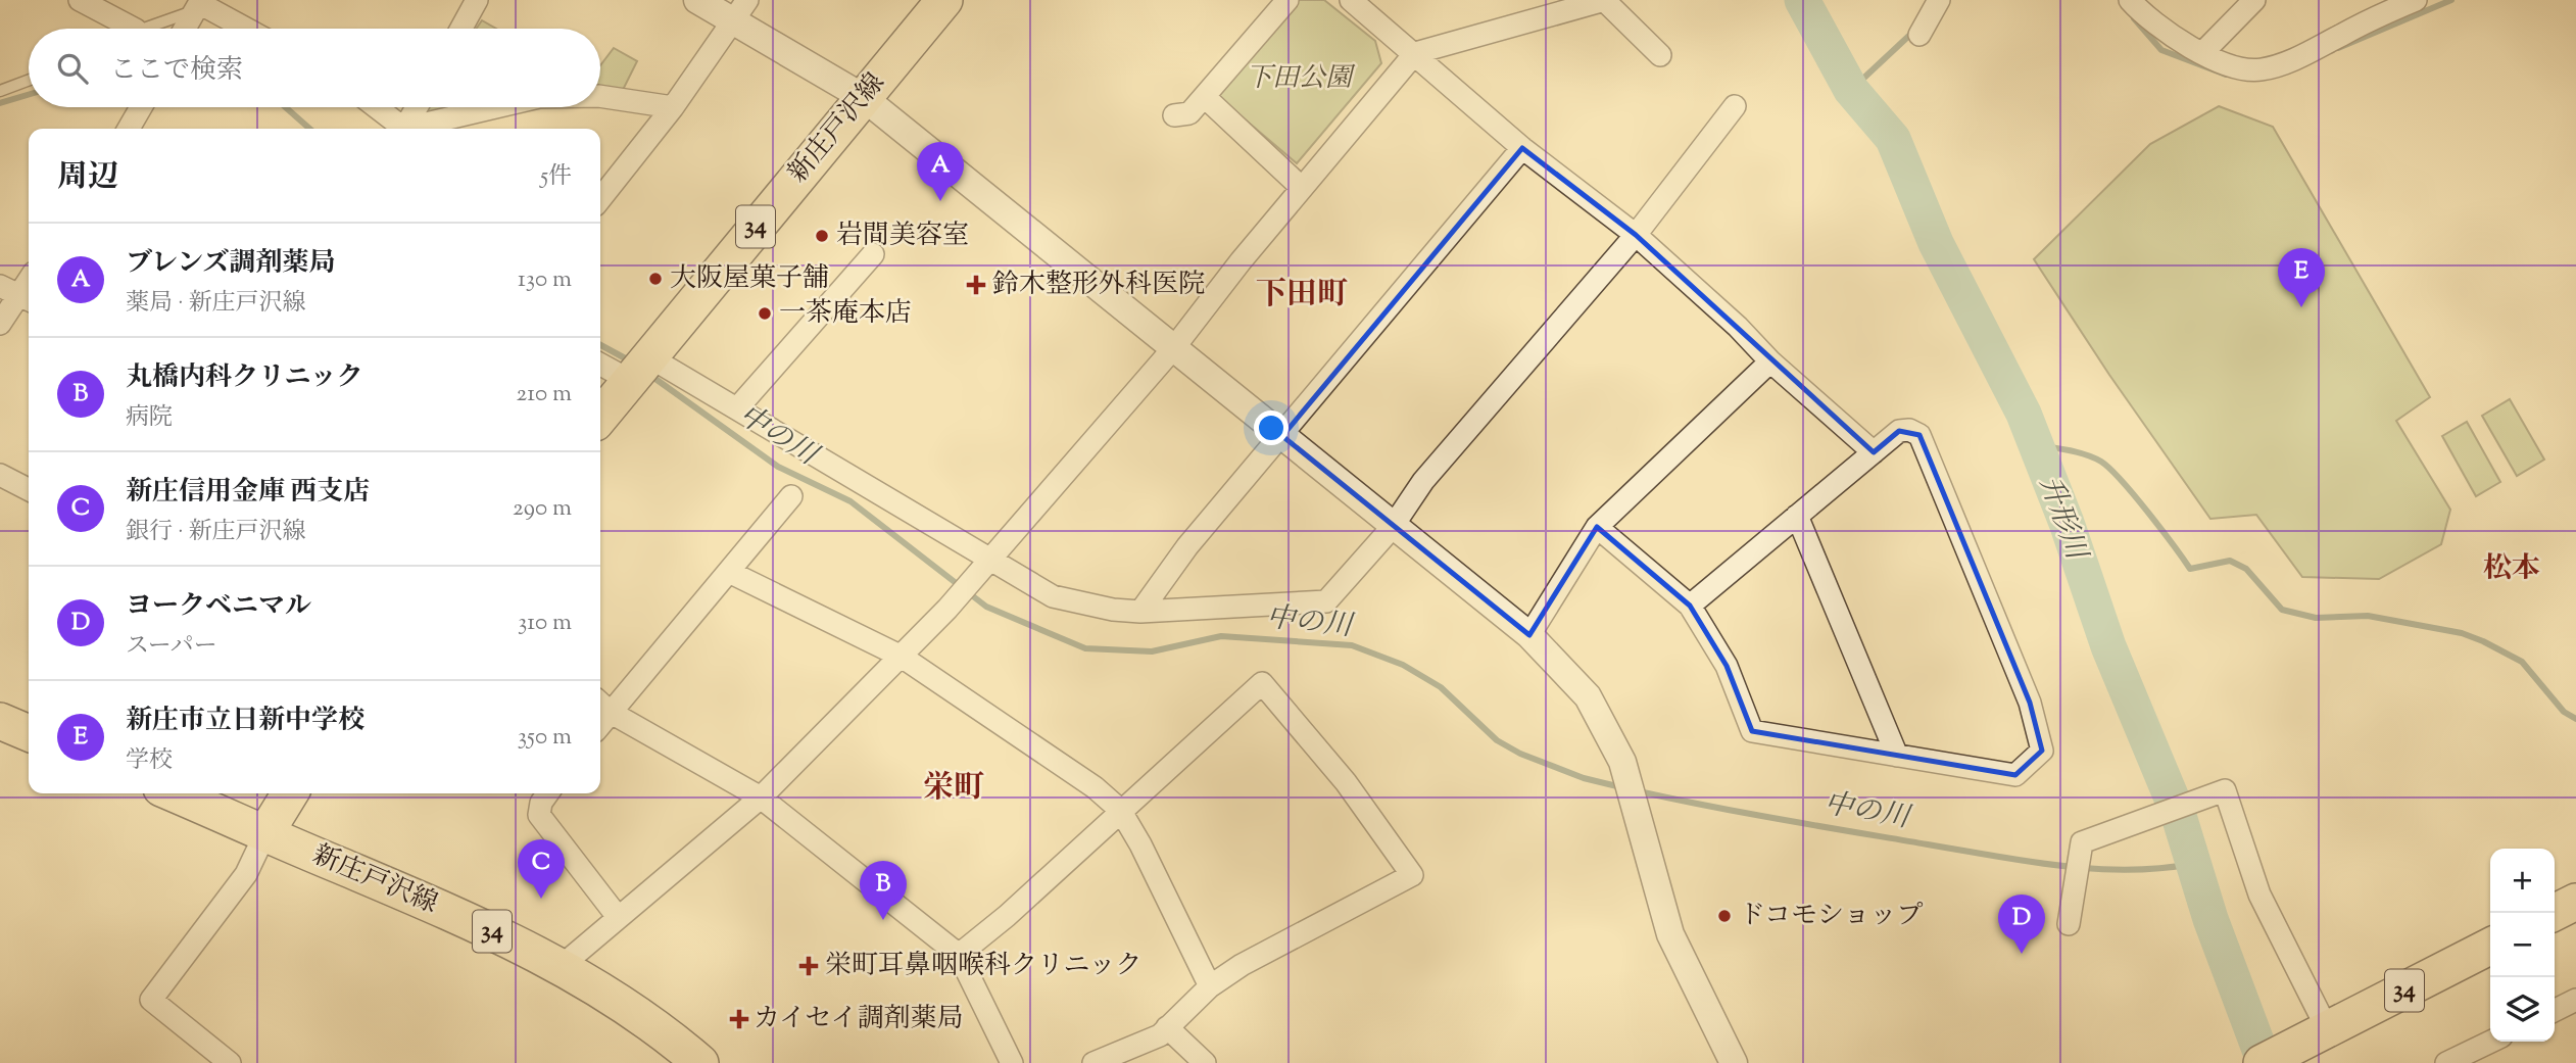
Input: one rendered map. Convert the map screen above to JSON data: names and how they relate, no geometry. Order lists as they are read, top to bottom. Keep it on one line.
{"streets":{"main road":["新庄戸沢線","34"]},"districts":["下田町","松本","栄町"],"water":["中の川","升形川"],"parks":["下田公園"],"places":{"other":["岩間美容室","大阪屋菓子舗","一茶庵本店","ドコモショップ"],"health":["鈴木整形外科医院","栄町耳鼻咽喉科クリニック","カイセイ調剤薬局"]},"page":{"search":"ここで検索","heading":["周辺","5件"],"pins":["A","E","C","B","D"],"list":[{"mark":"A","name":"ブレンズ調剤薬局","note":"薬局 · 新庄戸沢線","value":"130 m"},{"mark":"B","name":"丸橋内科クリニック","note":"病院","value":"210 m"},{"mark":"C","name":"新庄信用金庫 西支店","note":"銀行 · 新庄戸沢線","value":"290 m"},{"mark":"D","name":"ヨークベニマル","note":"スーパー","value":"310 m"},{"mark":"E","name":"新庄市立日新中学校","note":"学校","value":"350 m"}],"map_buttons":["+","−"]}}
